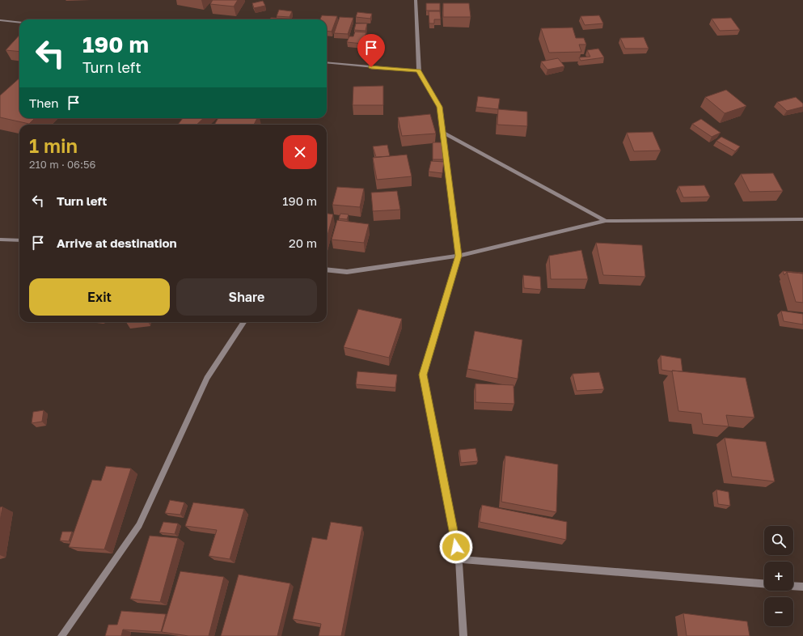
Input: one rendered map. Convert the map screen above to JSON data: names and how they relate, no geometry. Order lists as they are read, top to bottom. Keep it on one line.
{"page":{"turn":["190 m","Turn left"],"then":"Then","heading":["1 min","210 m · 06:56"],"list":[{"name":"Turn left","value":"190 m"},{"name":"Arrive at destination","value":"20 m"}],"buttons":["Exit","Share"],"map_buttons":["+","−"]}}
